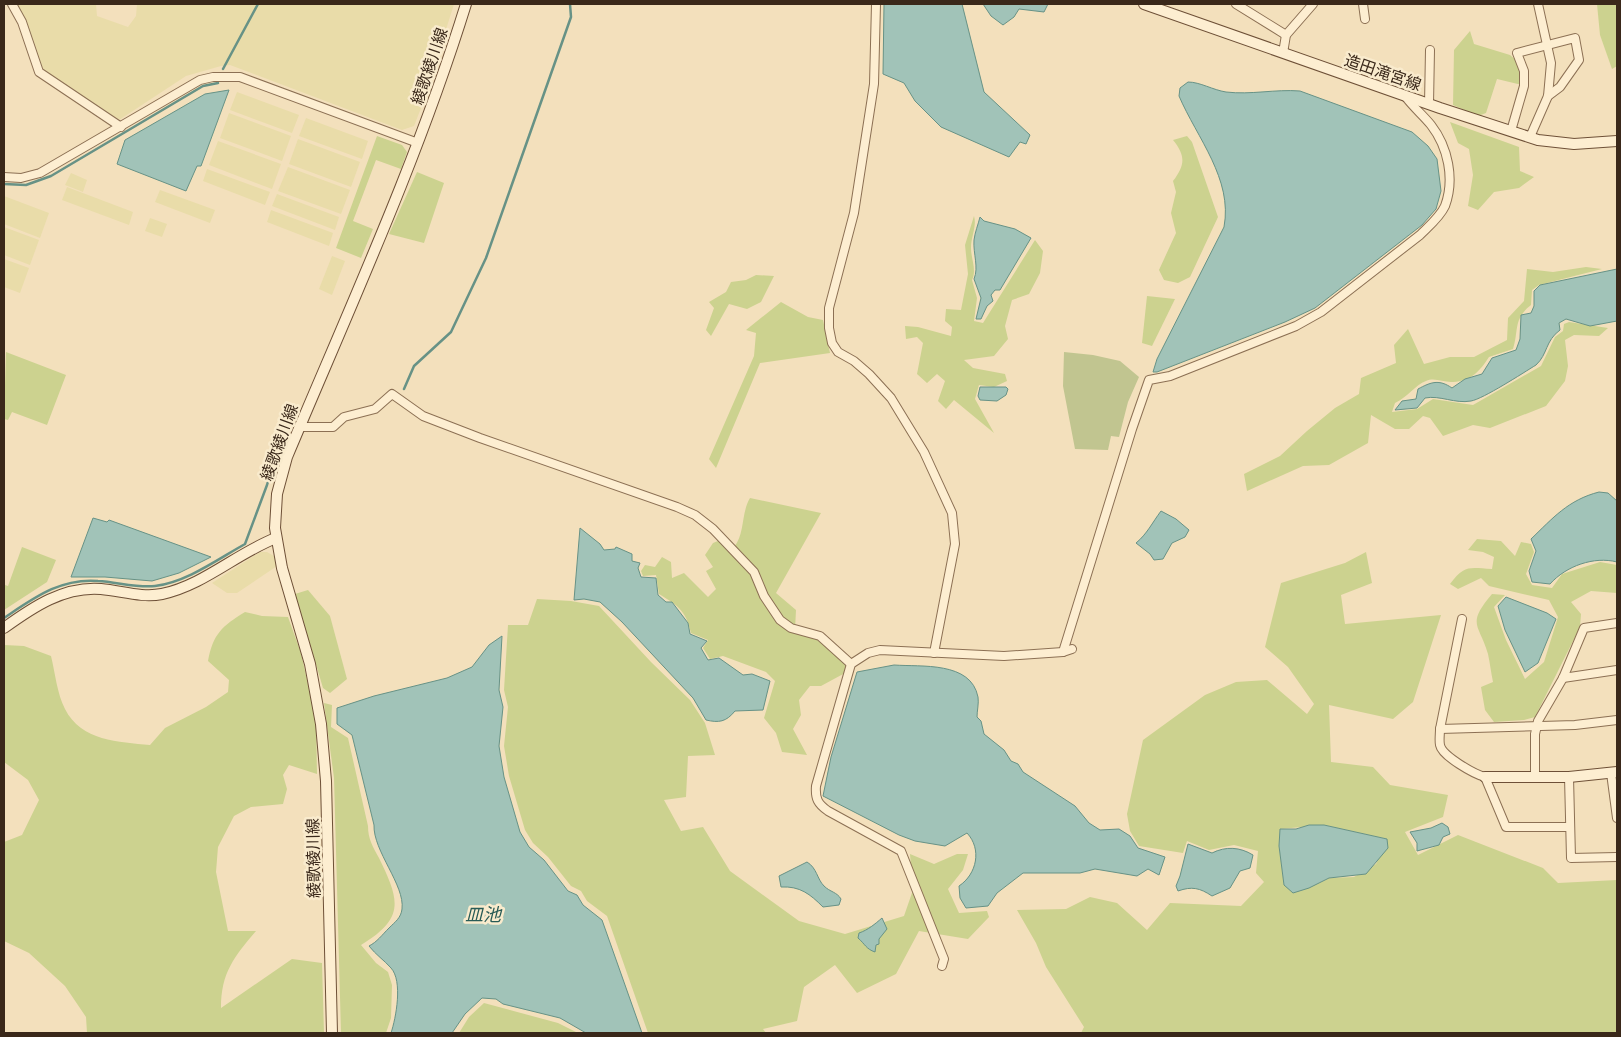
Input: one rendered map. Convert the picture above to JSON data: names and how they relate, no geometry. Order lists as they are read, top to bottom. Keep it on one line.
{"streets":{"main road":["綾歌綾川線","造田滝宮線"]},"water":["皿池"]}
